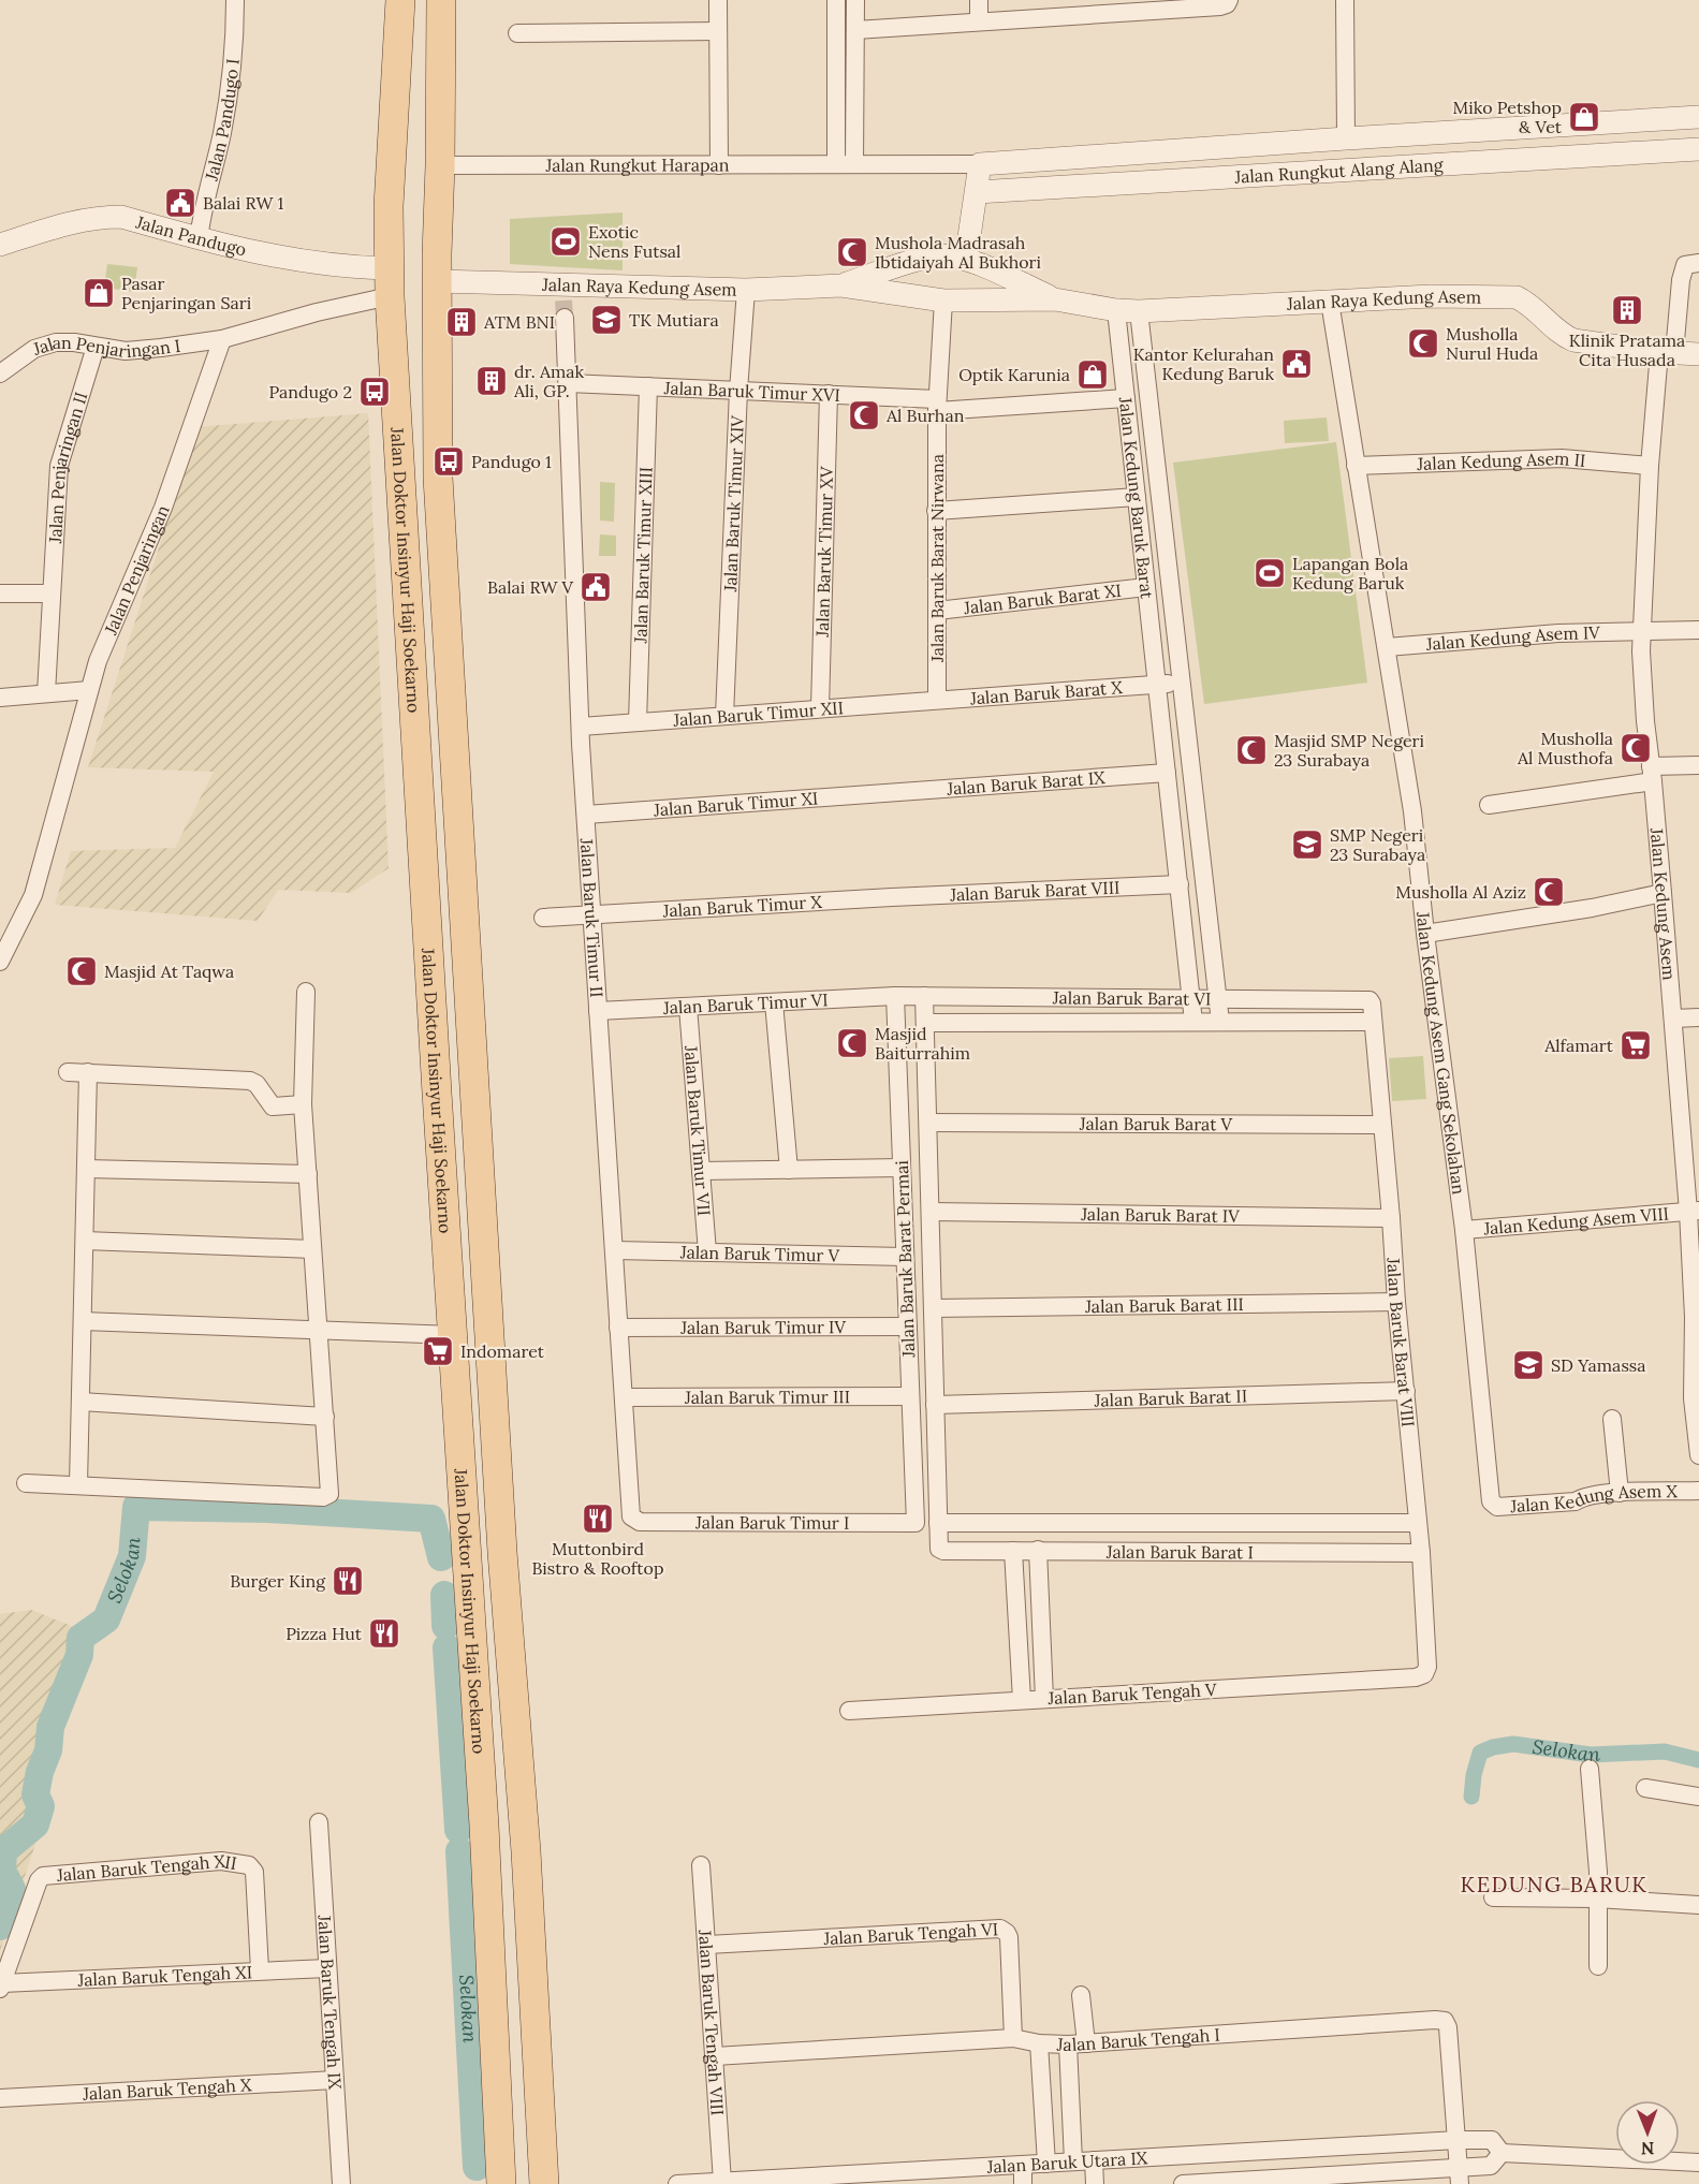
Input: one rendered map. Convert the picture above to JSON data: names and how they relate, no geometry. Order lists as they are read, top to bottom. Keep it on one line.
{"streets":{"main road":["Jalan Doktor Insinyur Haji Soekarno"],"street":["Jalan Pandugo I","Jalan Rungkut Harapan","Jalan Rungkut Alang Alang","Jalan Pandugo","Jalan Raya Kedung Asem","Jalan Penjaringan I","Jalan Baruk Timur XVI","Jalan Kedung Asem II","Jalan Penjaringan II","Jalan Kedung Baruk Barat","Jalan Baruk Timur XIV","Jalan Baruk Timur XV","Jalan Baruk Timur XIII","Jalan Baruk Barat Nirwana","Jalan Penjaringan","Jalan Baruk Barat XI","Jalan Kedung Asem IV","Jalan Baruk Barat X","Jalan Baruk Timur XII","Jalan Baruk Barat IX","Jalan Baruk Timur XI","Jalan Baruk Barat VIII","Jalan Kedung Asem","Jalan Baruk Timur X","Jalan Baruk Timur II","Jalan Baruk Barat VI","Jalan Baruk Timur VI","Jalan Kedung Asem Gang Sekolahan","Jalan Baruk Barat V","Jalan Baruk Timur VII","Jalan Baruk Barat IV","Jalan Kedung Asem VIII","Jalan Baruk Timur V","Jalan Baruk Barat Permai","Jalan Baruk Barat III","Jalan Baruk Timur IV","Jalan Baruk Timur III","Jalan Baruk Barat II","Jalan Kedung Asem X","Jalan Baruk Timur I","Jalan Baruk Barat I","Jalan Baruk Tengah V","Jalan Baruk Tengah XII","Jalan Baruk Tengah VI","Jalan Baruk Tengah XI","Jalan Baruk Tengah IX","Jalan Baruk Tengah VIII","Jalan Baruk Tengah I","Jalan Baruk Tengah X","Jalan Baruk Utara IX"]},"crossings":[["Jalan Pandugo I","Jalan Pandugo"],["Jalan Rungkut Harapan","Jalan Rungkut Alang Alang"],["Jalan Rungkut Harapan","Jalan Doktor Insinyur Haji Soekarno"],["Jalan Pandugo","Jalan Doktor Insinyur Haji Soekarno"],["Jalan Raya Kedung Asem","Jalan Kedung Baruk Barat"],["Jalan Raya Kedung Asem","Jalan Baruk Timur XIV"],["Jalan Raya Kedung Asem","Jalan Baruk Barat Nirwana"],["Jalan Raya Kedung Asem","Jalan Doktor Insinyur Haji Soekarno"],["Jalan Raya Kedung Asem","Jalan Kedung Asem"],["Jalan Raya Kedung Asem","Jalan Baruk Timur II"],["Jalan Raya Kedung Asem","Jalan Kedung Asem Gang Sekolahan"],["Jalan Penjaringan I","Jalan Penjaringan II"],["Jalan Penjaringan I","Jalan Penjaringan"],["Jalan Baruk Timur XVI","Jalan Kedung Baruk Barat"],["Jalan Baruk Timur XVI","Jalan Baruk Timur XIV"],["Jalan Baruk Timur XVI","Jalan Baruk Timur XV"],["Jalan Baruk Timur XVI","Jalan Baruk Timur XIII"],["Jalan Baruk Timur XVI","Jalan Baruk Barat Nirwana"],["Jalan Baruk Timur XVI","Jalan Baruk Timur II"],["Jalan Kedung Asem II","Jalan Kedung Asem"],["Jalan Kedung Asem II","Jalan Kedung Asem Gang Sekolahan"],["Jalan Kedung Baruk Barat","Jalan Baruk Barat XI"],["Jalan Kedung Baruk Barat","Jalan Baruk Barat X"],["Jalan Kedung Baruk Barat","Jalan Baruk Barat IX"],["Jalan Kedung Baruk Barat","Jalan Baruk Barat VIII"],["Jalan Kedung Baruk Barat","Jalan Baruk Barat VI"],["Jalan Baruk Timur XIV","Jalan Baruk Timur XII"],["Jalan Baruk Timur XV","Jalan Baruk Timur XII"],["Jalan Baruk Timur XIII","Jalan Baruk Timur XII"],["Jalan Baruk Barat Nirwana","Jalan Baruk Barat XI"],["Jalan Baruk Barat Nirwana","Jalan Baruk Barat X"],["Jalan Baruk Barat Nirwana","Jalan Baruk Timur XII"],["Jalan Kedung Asem IV","Jalan Kedung Asem"],["Jalan Kedung Asem IV","Jalan Kedung Asem Gang Sekolahan"],["Jalan Baruk Barat X","Jalan Baruk Timur XII"],["Jalan Baruk Timur XII","Jalan Baruk Timur II"],["Jalan Baruk Barat IX","Jalan Baruk Timur XI"],["Jalan Baruk Timur XI","Jalan Baruk Timur II"],["Jalan Baruk Barat VIII","Jalan Baruk Timur X"],["Jalan Baruk Barat VIII","Jalan Baruk Barat VI"],["Jalan Baruk Barat VIII","Jalan Baruk Barat V"],["Jalan Baruk Barat VIII","Jalan Baruk Barat IV"],["Jalan Baruk Barat VIII","Jalan Baruk Barat III"],["Jalan Baruk Barat VIII","Jalan Baruk Barat II"],["Jalan Baruk Barat VIII","Jalan Baruk Barat I"],["Jalan Baruk Barat VIII","Jalan Baruk Tengah V"],["Jalan Kedung Asem","Jalan Kedung Asem VIII"],["Jalan Baruk Timur X","Jalan Baruk Timur II"],["Jalan Baruk Timur II","Jalan Baruk Timur VI"],["Jalan Baruk Timur II","Jalan Baruk Timur V"],["Jalan Baruk Timur II","Jalan Baruk Timur IV"],["Jalan Baruk Timur II","Jalan Baruk Timur III"],["Jalan Baruk Timur II","Jalan Baruk Timur I"],["Jalan Baruk Barat VI","Jalan Baruk Timur VI"],["Jalan Baruk Barat VI","Jalan Baruk Barat Permai"],["Jalan Baruk Timur VI","Jalan Baruk Timur VII"],["Jalan Baruk Timur VI","Jalan Baruk Barat Permai"],["Jalan Kedung Asem Gang Sekolahan","Jalan Kedung Asem VIII"],["Jalan Kedung Asem Gang Sekolahan","Jalan Kedung Asem X"],["Jalan Baruk Barat V","Jalan Baruk Barat Permai"],["Jalan Baruk Timur VII","Jalan Baruk Timur V"],["Jalan Baruk Barat IV","Jalan Baruk Barat Permai"],["Jalan Baruk Timur V","Jalan Baruk Barat Permai"],["Jalan Baruk Barat Permai","Jalan Baruk Barat III"],["Jalan Baruk Barat Permai","Jalan Baruk Timur IV"],["Jalan Baruk Barat Permai","Jalan Baruk Timur III"],["Jalan Baruk Barat Permai","Jalan Baruk Barat II"],["Jalan Baruk Barat Permai","Jalan Baruk Timur I"],["Jalan Baruk Barat Permai","Jalan Baruk Barat I"],["Jalan Baruk Tengah XII","Jalan Baruk Tengah XI"],["Jalan Baruk Tengah VI","Jalan Baruk Tengah VIII"],["Jalan Baruk Tengah VI","Jalan Baruk Tengah I"],["Jalan Baruk Tengah XI","Jalan Baruk Tengah IX"],["Jalan Baruk Tengah IX","Jalan Baruk Tengah X"],["Jalan Baruk Tengah VIII","Jalan Baruk Tengah I"],["Jalan Baruk Tengah VIII","Jalan Baruk Utara IX"],["Jalan Baruk Tengah I","Jalan Baruk Utara IX"]],"districts":["KEDUNG BARUK"],"water":["Selokan"],"places":{"shop":["Miko Petshop & Vet","Pasar Penjaringan Sari","Optik Karunia"],"public building":["Balai RW 1","Kantor Kelurahan Kedung Baruk","Balai RW V"],"sports":["Exotic Nens Futsal","Lapangan Bola Kedung Baruk"],"mosque":["Mushola Madrasah Ibtidaiyah Al Bukhori","Musholla Nurul Huda","Al Burhan","Musholla Al Musthofa","Masjid SMP Negeri 23 Surabaya","Musholla Al Aziz","Masjid At Taqwa","Masjid Baiturrahim"],"building":["Klinik Pratama Cita Husada","ATM BNI","dr. Amak Ali, GP."],"school or university":["TK Mutiara","SMP Negeri 23 Surabaya","SD Yamassa"],"bus stop":["Pandugo 2","Pandugo 1"],"supermarket":["Alfamart","Indomaret"],"restaurant":["Muttonbird Bistro & Rooftop","Burger King","Pizza Hut"]},"north":"bottom"}
